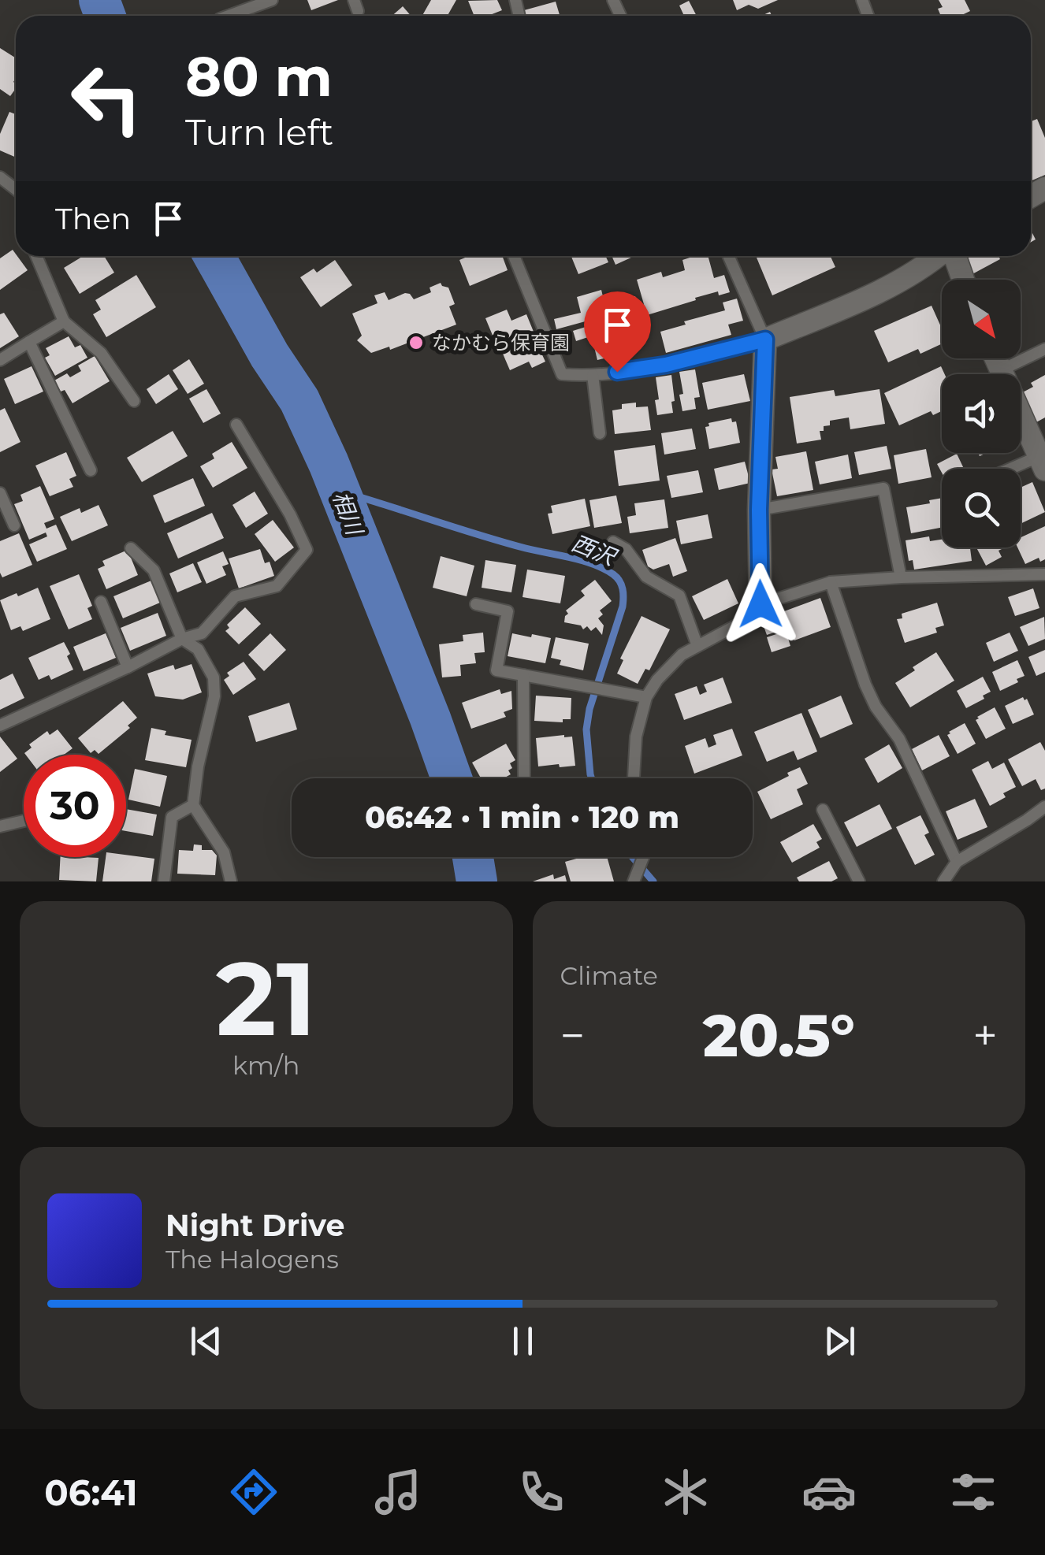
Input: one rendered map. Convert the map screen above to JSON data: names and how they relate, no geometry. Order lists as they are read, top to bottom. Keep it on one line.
{"water":["相川","西沢"],"places":["なかむら保育園"],"north":"bottom right","page":{"turn":["80 m","Turn left"],"then":"Then","limit":"30","trip":"06:42 · 1 min · 120 m","tile":[["21","km/h"],"Climate"],"heat":["−","20.5°","+"],"song":["Night Drive","The Halogens"],"tabs":"06:41"}}
